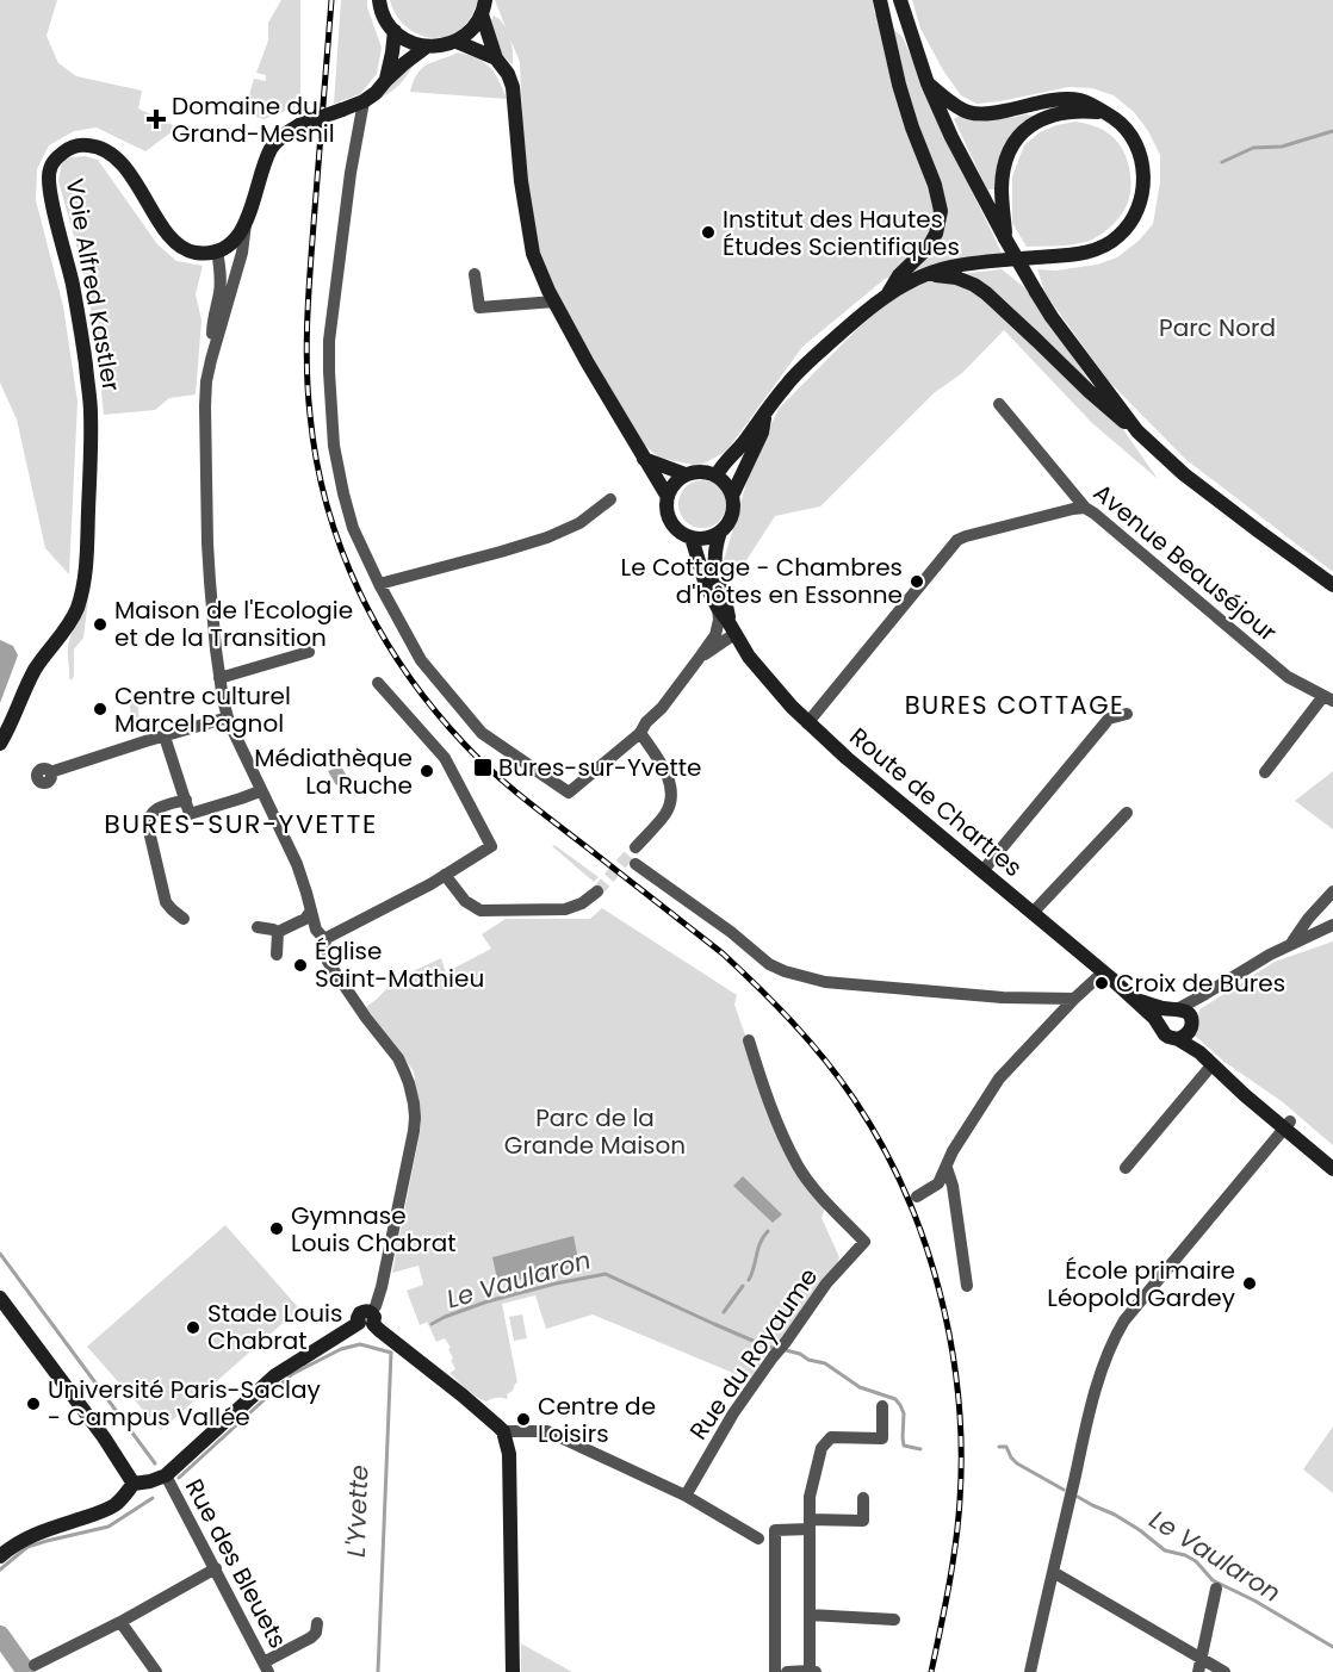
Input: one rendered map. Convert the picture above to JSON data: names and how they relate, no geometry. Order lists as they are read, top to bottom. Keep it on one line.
{"streets":{"main road":["Voie Alfred Kastler","Route de Chartres"],"street":["Avenue Beauséjour","Rue du Royaume","Rue des Bleuets"]},"districts":["BURES COTTAGE","BURES-SUR-YVETTE"],"water":["Le Vaularon","L'Yvette"],"parks":["Parc Nord","Parc de la Grande Maison"],"places":{"health":["Domaine du Grand-Mesnil"],"other":["Institut des Hautes Études Scientifiques","Le Cottage - Chambres d'hôtes en Essonne","Maison de l'Ecologie et de la Transition","Centre culturel Marcel Pagnol","Médiathèque La Ruche","Église Saint-Mathieu","Croix de Bures","Gymnase Louis Chabrat","École primaire Léopold Gardey","Stade Louis Chabrat","Université Paris-Saclay - Campus Vallée","Centre de Loisirs"],"transit":["Bures-sur-Yvette"]}}
